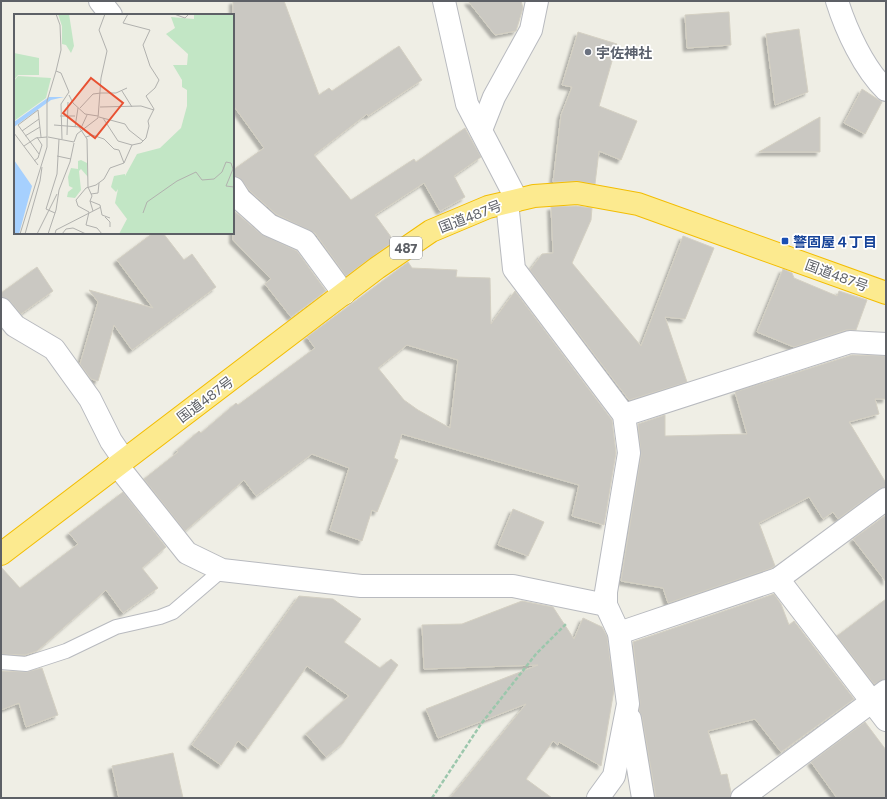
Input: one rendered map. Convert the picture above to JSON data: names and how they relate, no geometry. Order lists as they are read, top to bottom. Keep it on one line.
{"streets":{"highway":["国道487号","487"]},"places":{"other":["宇佐神社"],"transit":["警固屋４丁目"]}}
